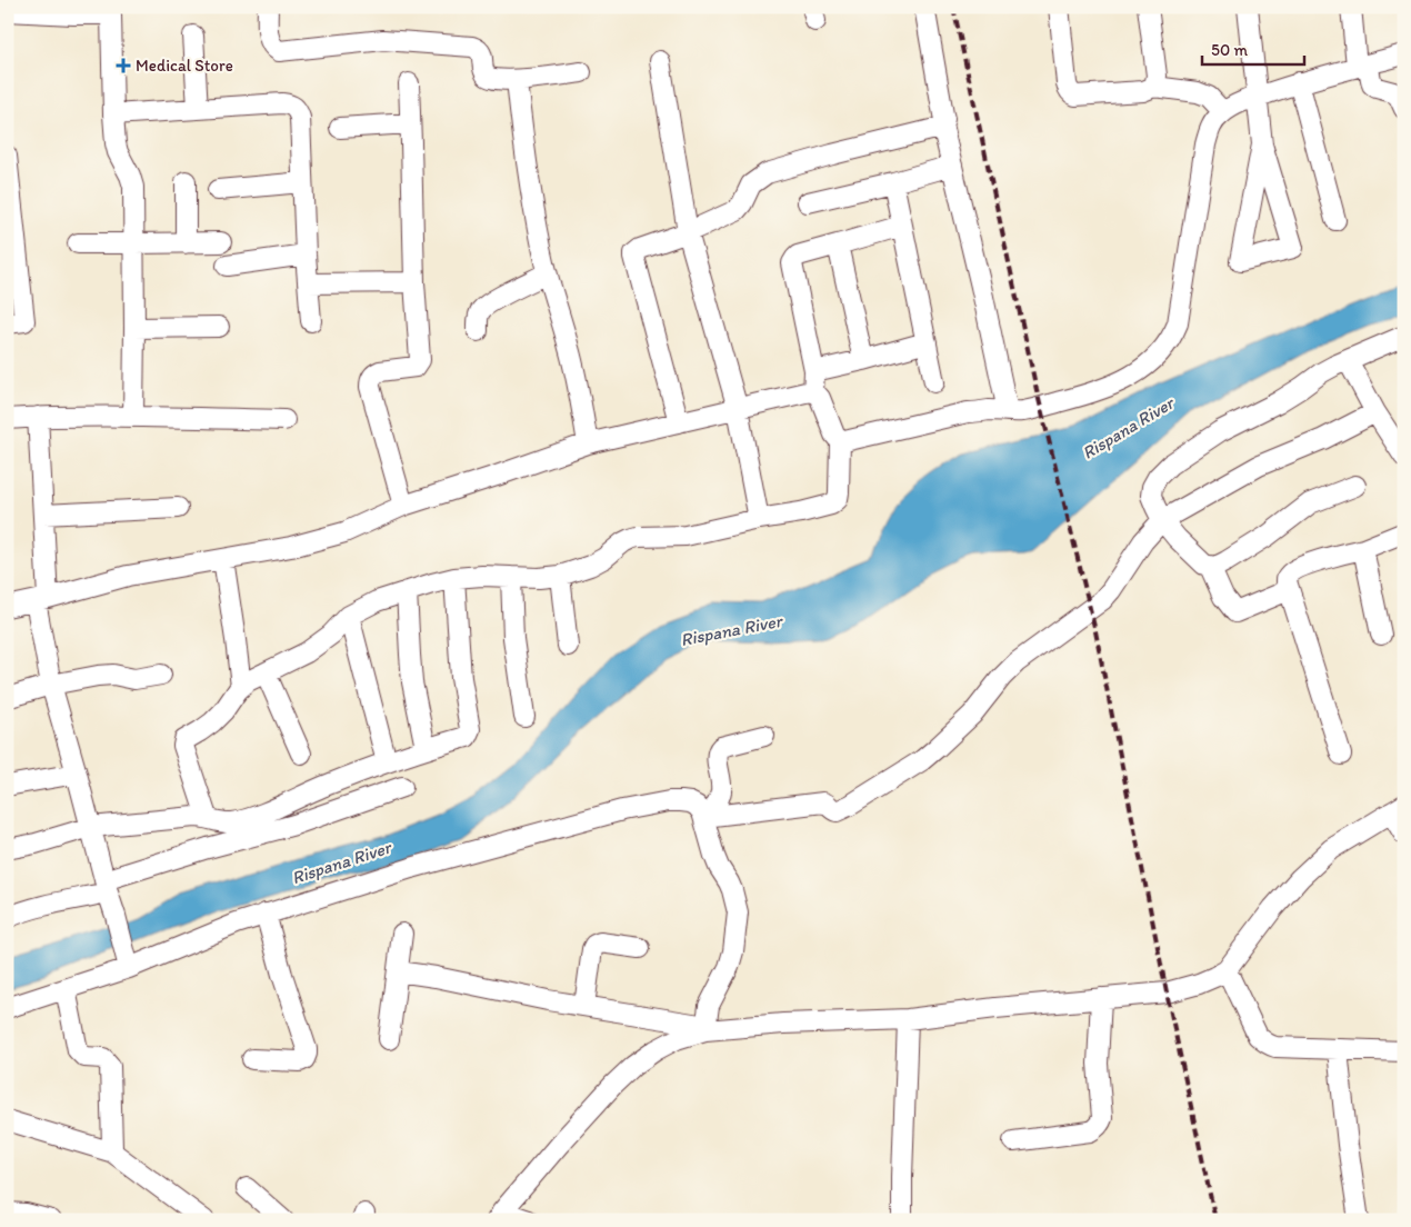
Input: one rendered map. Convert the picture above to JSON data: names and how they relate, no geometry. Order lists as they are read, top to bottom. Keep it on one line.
{"water":["Rispana River"],"places":{"health":["Medical Store"]},"scale_bar":"50 m"}
